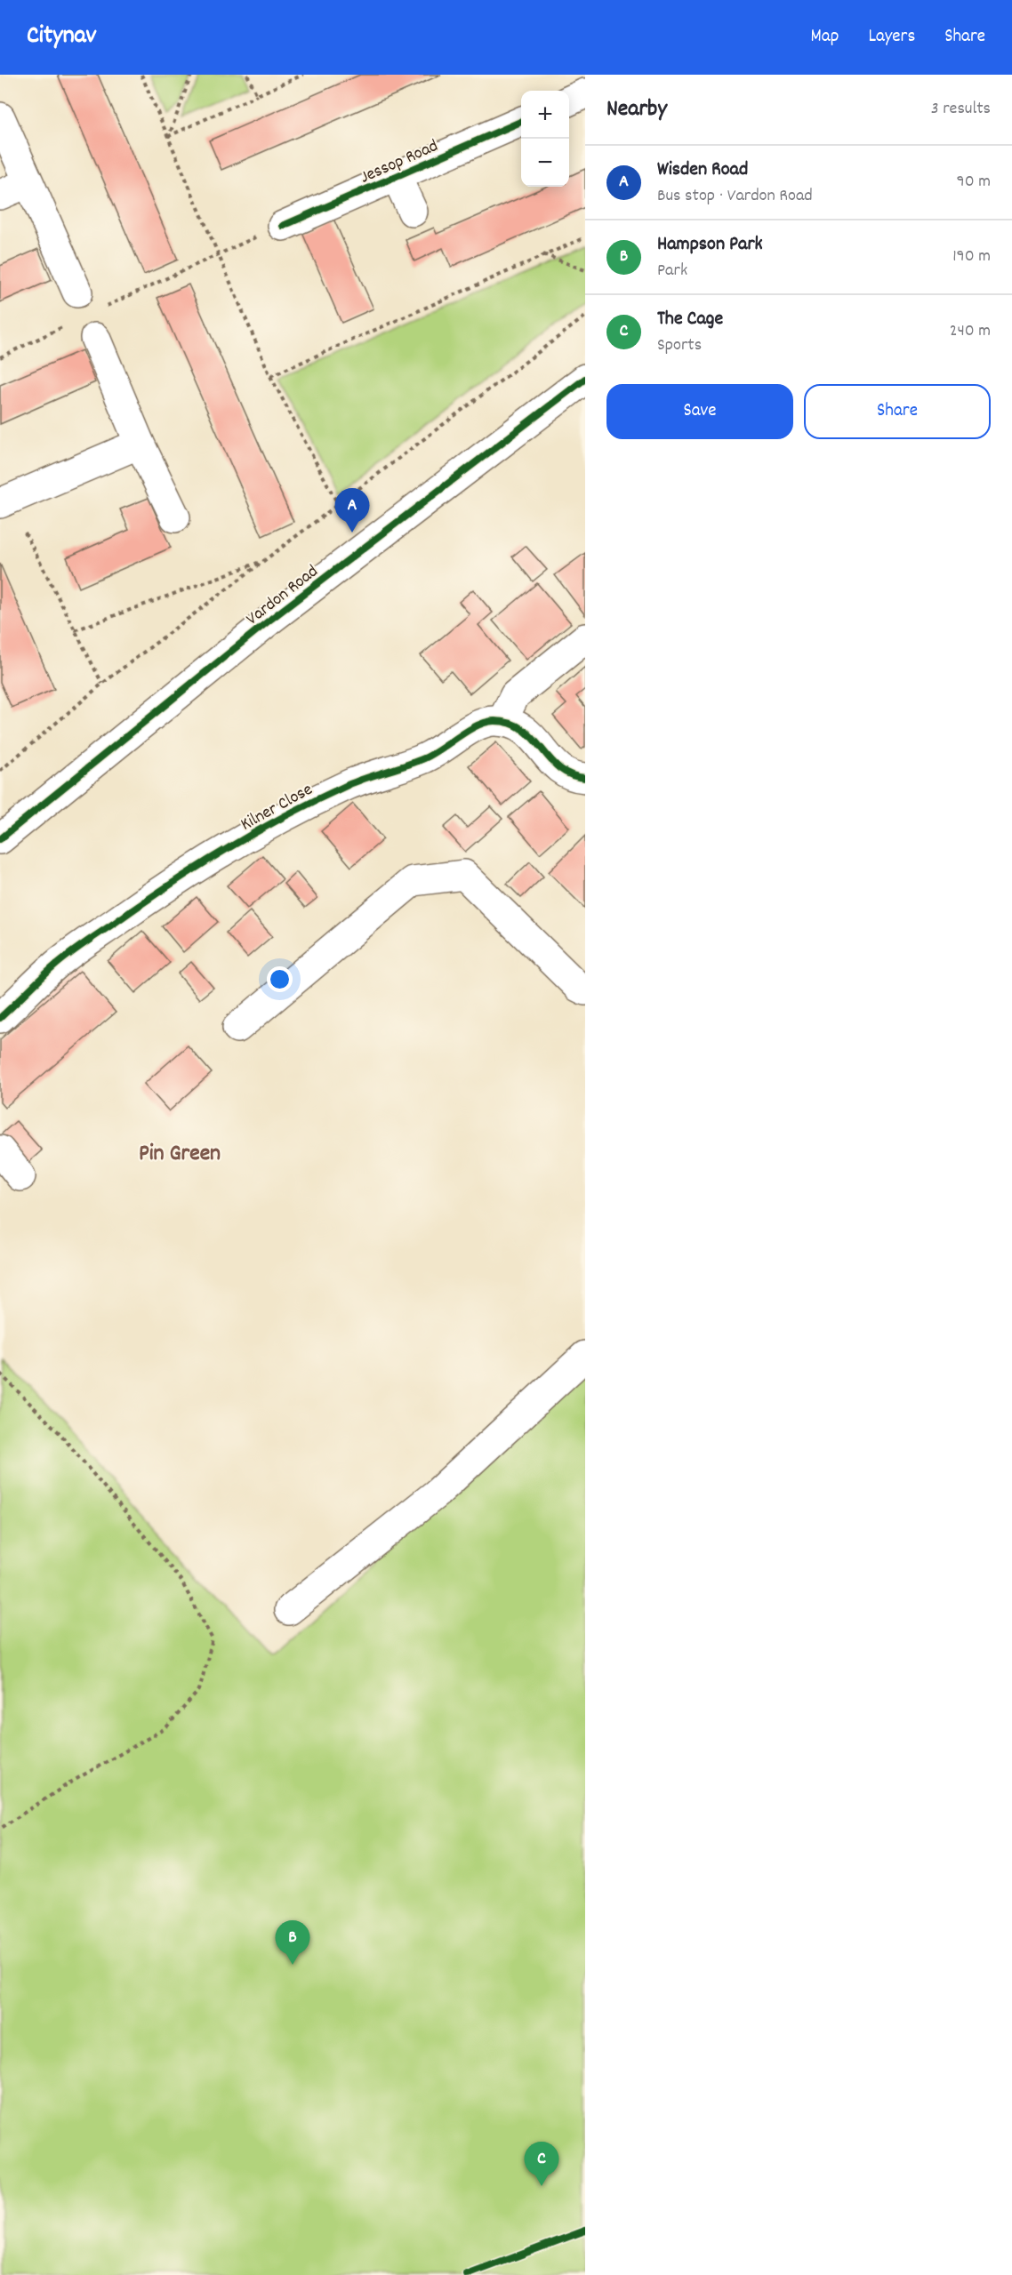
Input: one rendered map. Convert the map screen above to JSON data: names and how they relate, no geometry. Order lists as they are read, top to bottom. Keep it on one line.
{"streets":{"street":["Jessop Road","Vardon Road","Kilner Close"]},"districts":["Pin Green"],"page":{"header":"Citynav","nav":["Map","Layers","Share"],"heading":["Nearby","3 results"],"map_buttons":["+","−"],"list":[{"mark":"A","name":"Wisden Road","note":"Bus stop · Vardon Road","value":"90 m"},{"mark":"B","name":"Hampson Park","note":"Park","value":"190 m"},{"mark":"C","name":"The Cage","note":"Sports","value":"240 m"}],"buttons":["Save","Share"],"pins":["A","B","C"]}}
